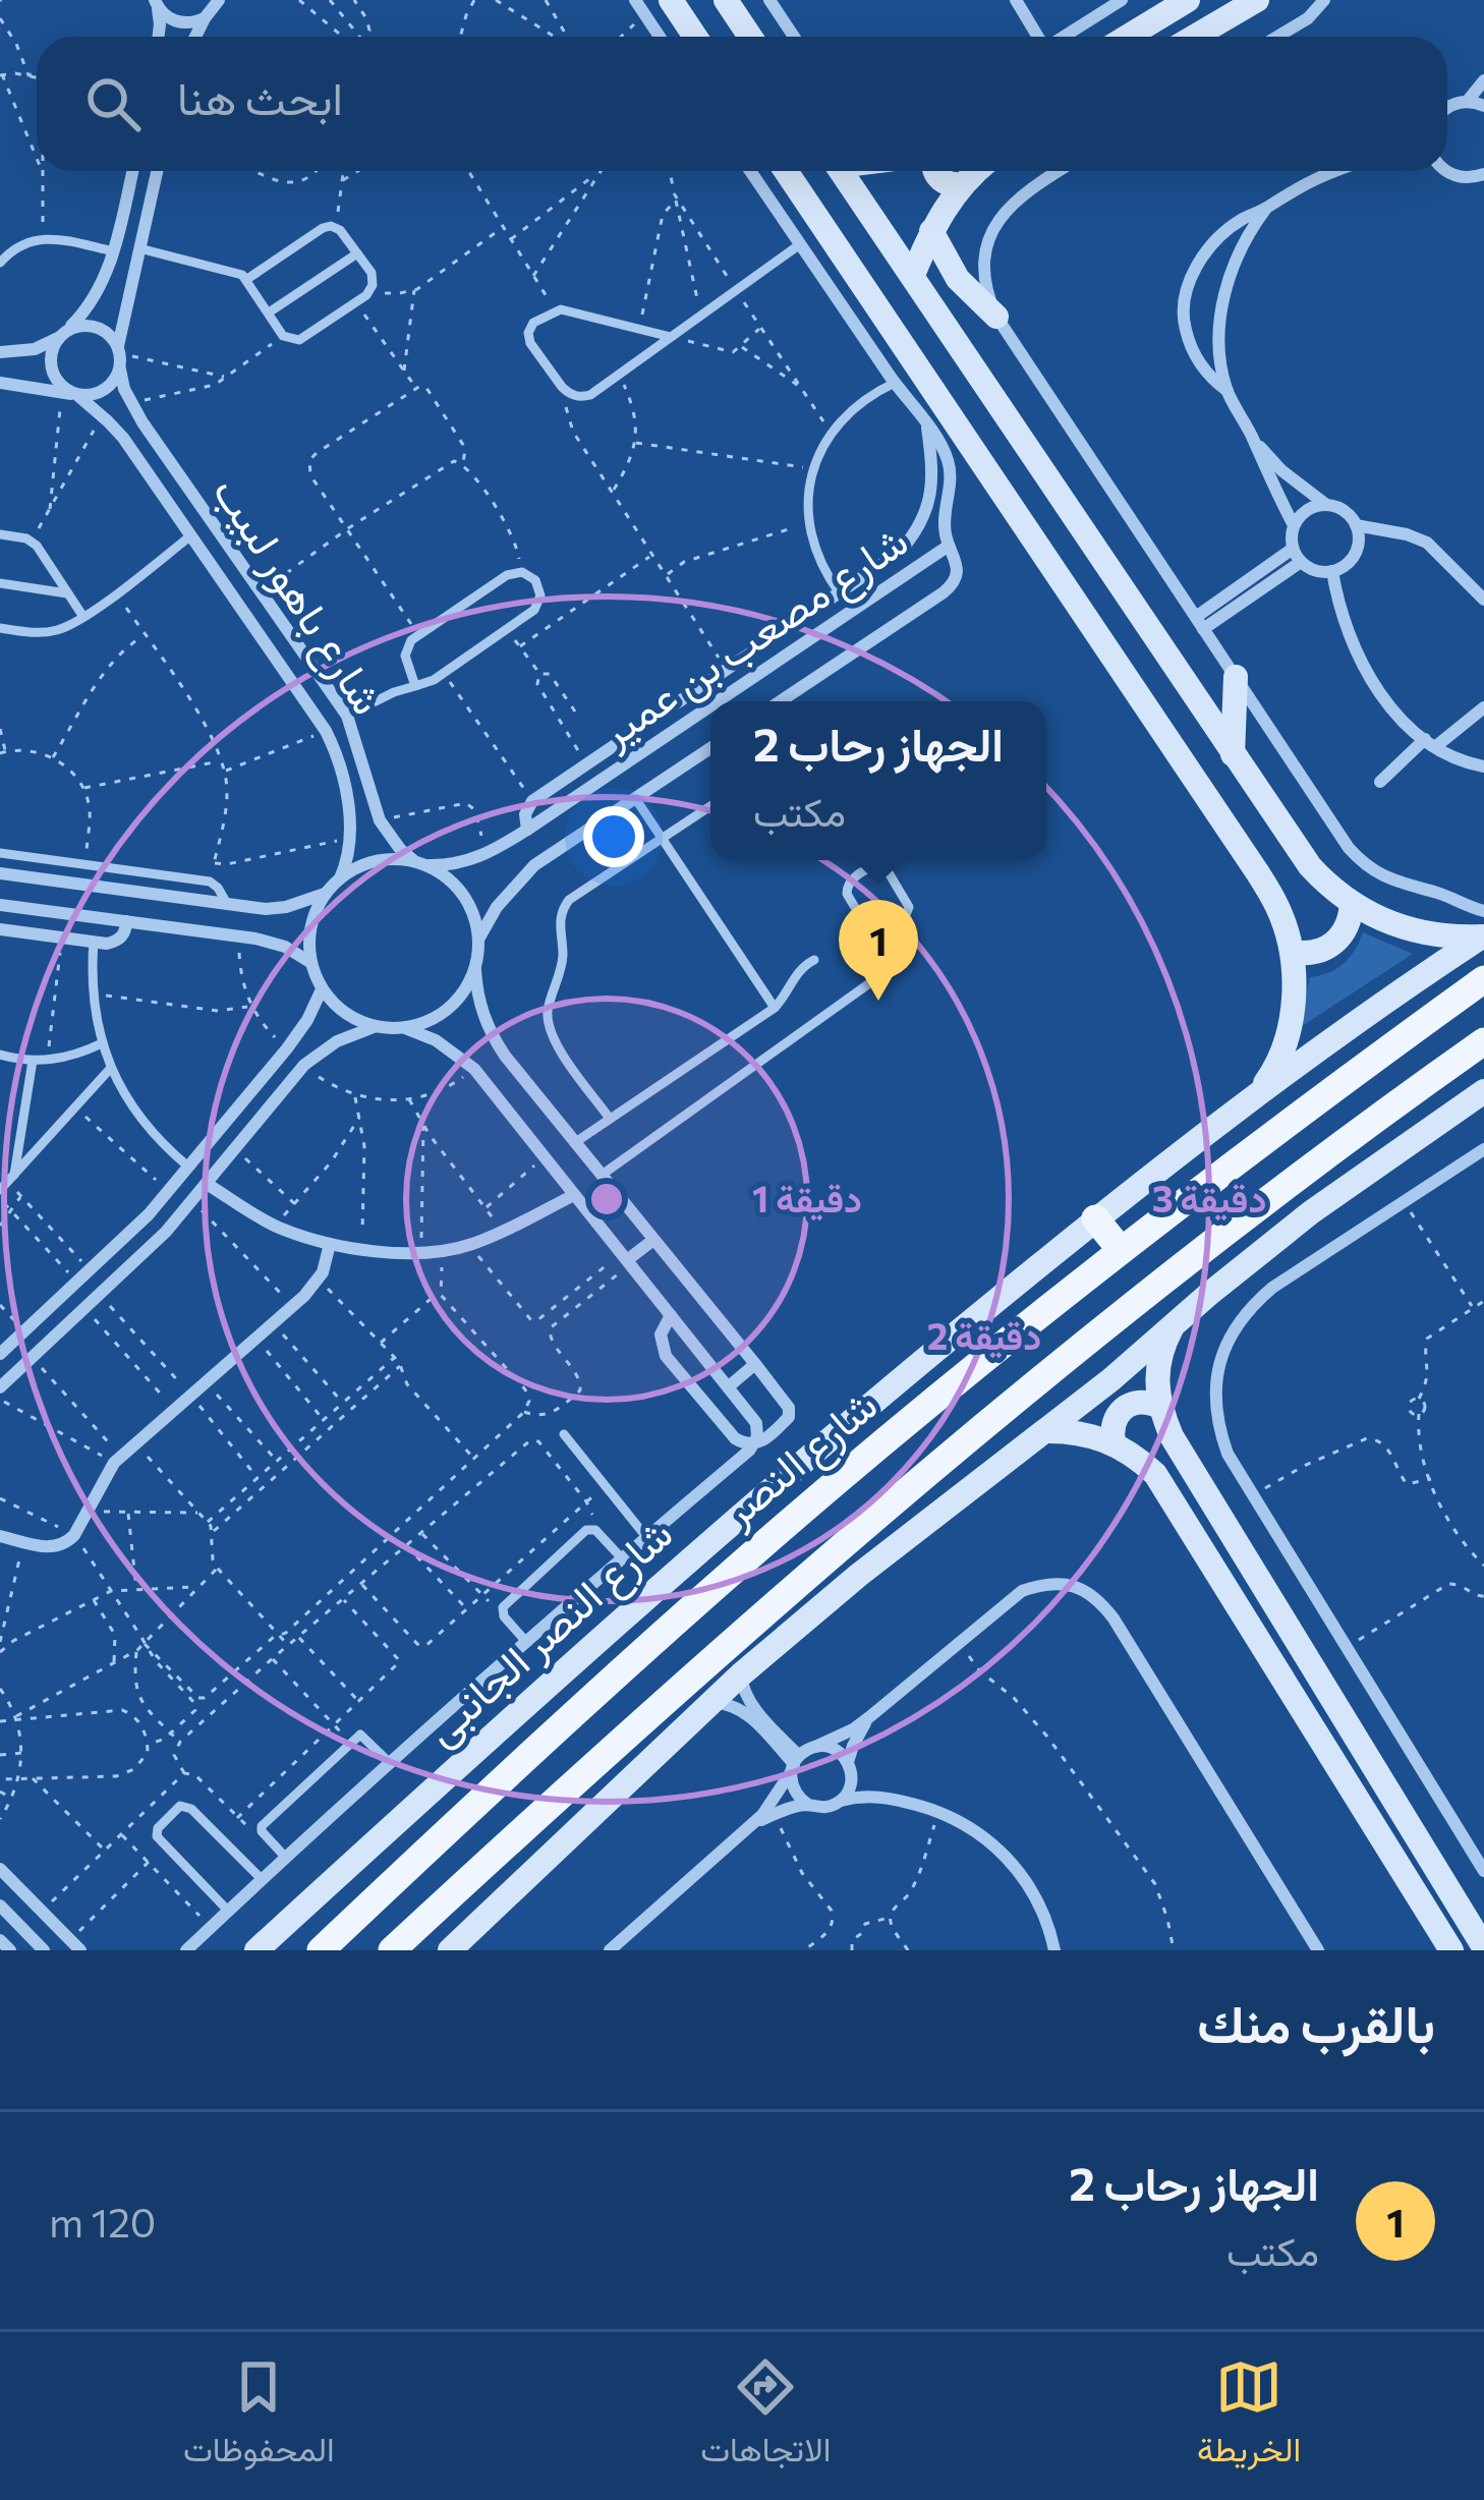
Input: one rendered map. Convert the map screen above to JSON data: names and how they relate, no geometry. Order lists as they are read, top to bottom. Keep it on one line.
{"streets":{"main road":["شارع النصر"],"street":["شارع باهور لبيب","شارع مصعب بن عمير","شارع النصر الجانبى"]},"crossings":[["شارع باهور لبيب","شارع مصعب بن عمير"]],"page":{"search":"ابحث هنا","popup":["الجهاز رحاب 2","مكتب"],"pins":"1","heading":"بالقرب منك","list":[{"mark":"1","name":"الجهاز رحاب 2","note":"مكتب","value":"120 m"}],"nav":["الخريطة","الاتجاهات","المحفوظات"]},"rings":["1 دقيقة","3 دقيقة","2 دقيقة"]}
